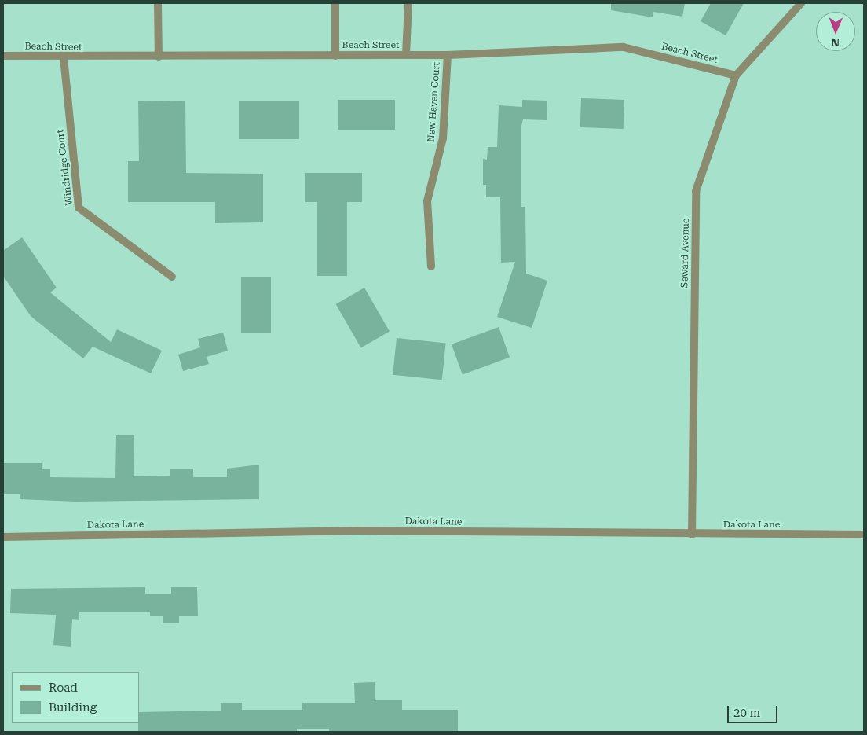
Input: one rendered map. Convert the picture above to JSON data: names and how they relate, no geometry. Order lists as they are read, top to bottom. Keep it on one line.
{"streets":{"street":["Beach Street","New Haven Court","Windridge Court","Seward Avenue","Dakota Lane"]},"crossings":[["Beach Street","New Haven Court"],["Beach Street","Windridge Court"],["Beach Street","Seward Avenue"],["Seward Avenue","Dakota Lane"]],"legend":["Road","Building"],"scale_bar":"20 m","north":"bottom"}
